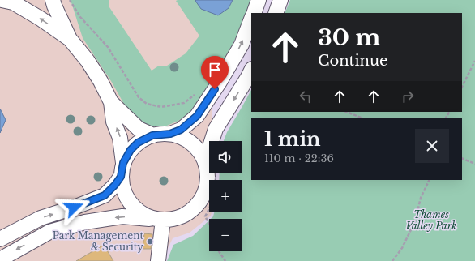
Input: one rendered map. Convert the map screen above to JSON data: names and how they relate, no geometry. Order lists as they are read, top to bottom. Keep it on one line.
{"parks":["Thames Valley Park"],"places":["Park Management & Security"],"page":{"turn":["30 m","Continue"],"heading":["1 min","110 m · 22:36"],"map_buttons":["+","−"]}}
